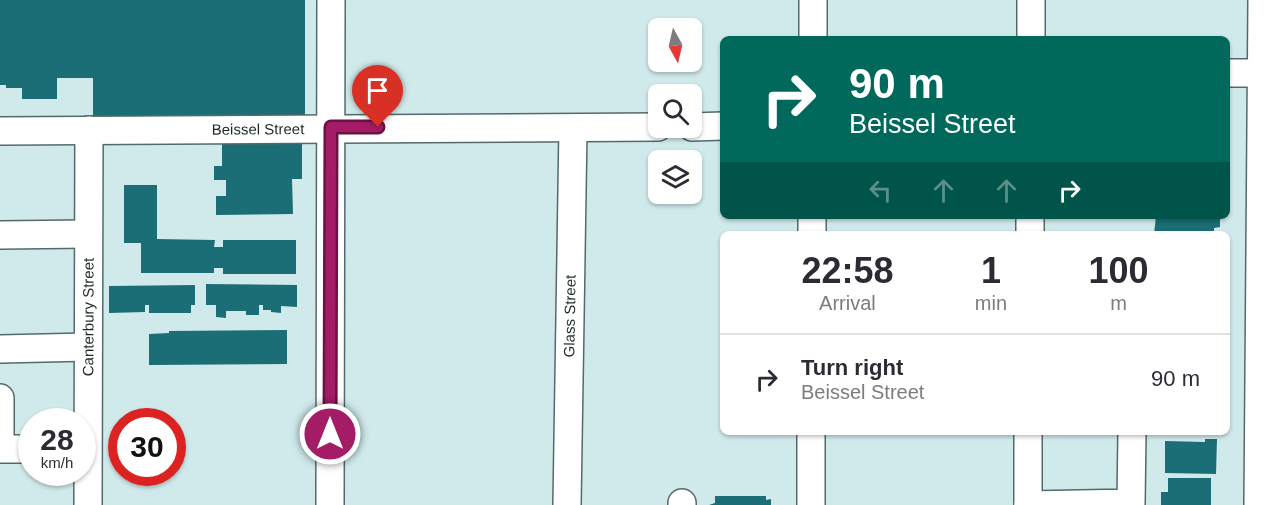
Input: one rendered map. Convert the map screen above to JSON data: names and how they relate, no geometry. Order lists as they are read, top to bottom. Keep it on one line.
{"streets":{"street":["Beissel Street","Glass Street","Canterbury Street"]},"crossings":[["Beissel Street","Glass Street"],["Beissel Street","Canterbury Street"]],"north":"bottom","page":{"turn":["90 m","Beissel Street"],"eta":["22:58","Arrival","1","min","100","m"],"list":[{"name":"Turn right","note":"Beissel Street","value":"90 m"}],"speed":"28 km/h","limit":"30"}}
